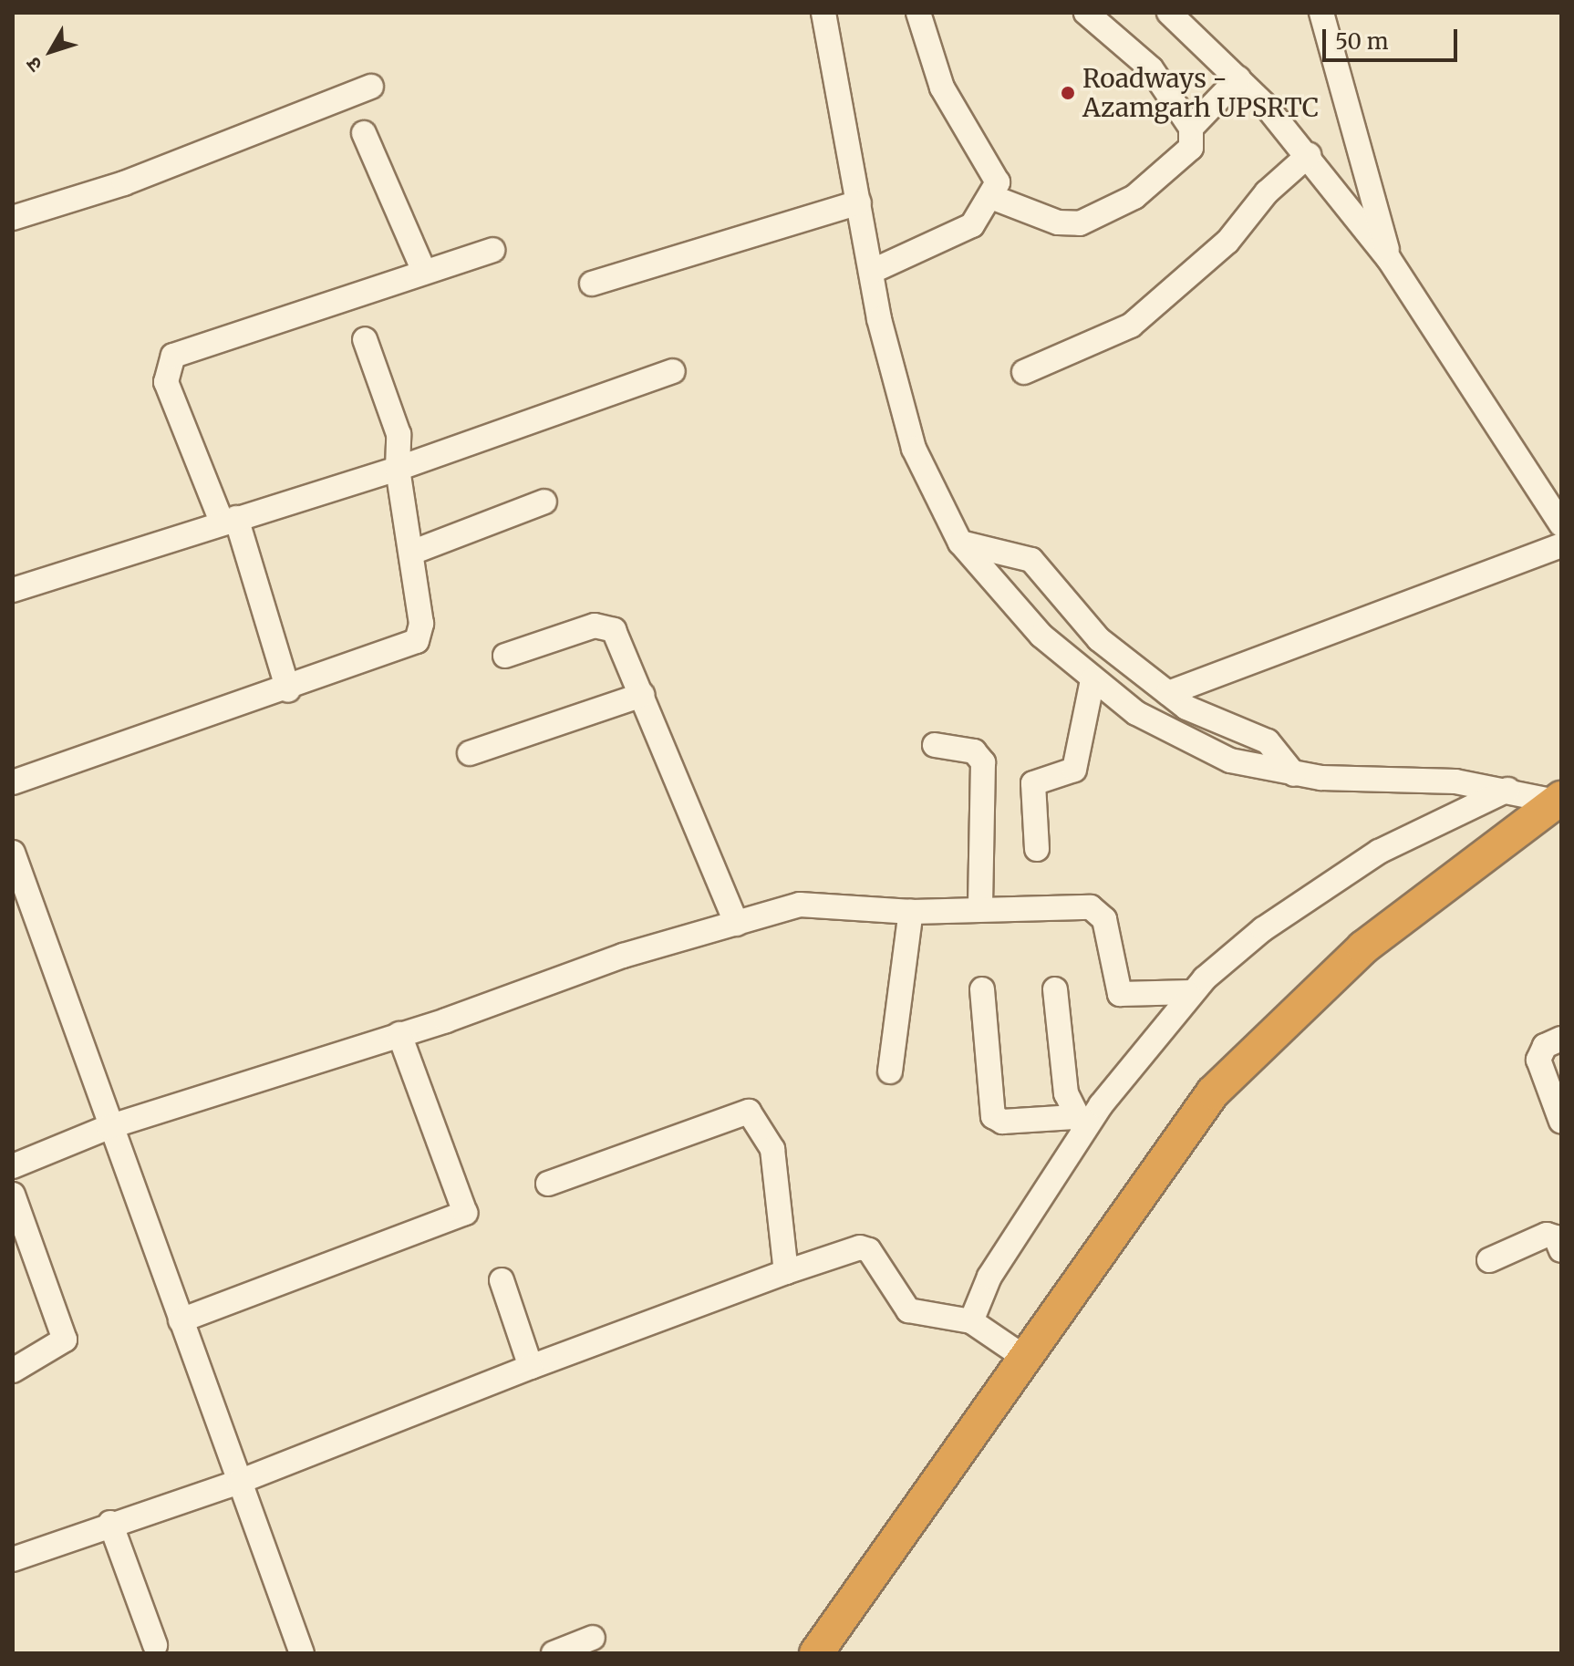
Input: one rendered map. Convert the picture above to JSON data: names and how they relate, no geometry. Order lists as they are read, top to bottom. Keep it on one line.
{"places":["Roadways - Azamgarh UPSRTC"],"scale_bar":"50 m","north":"bottom left"}
